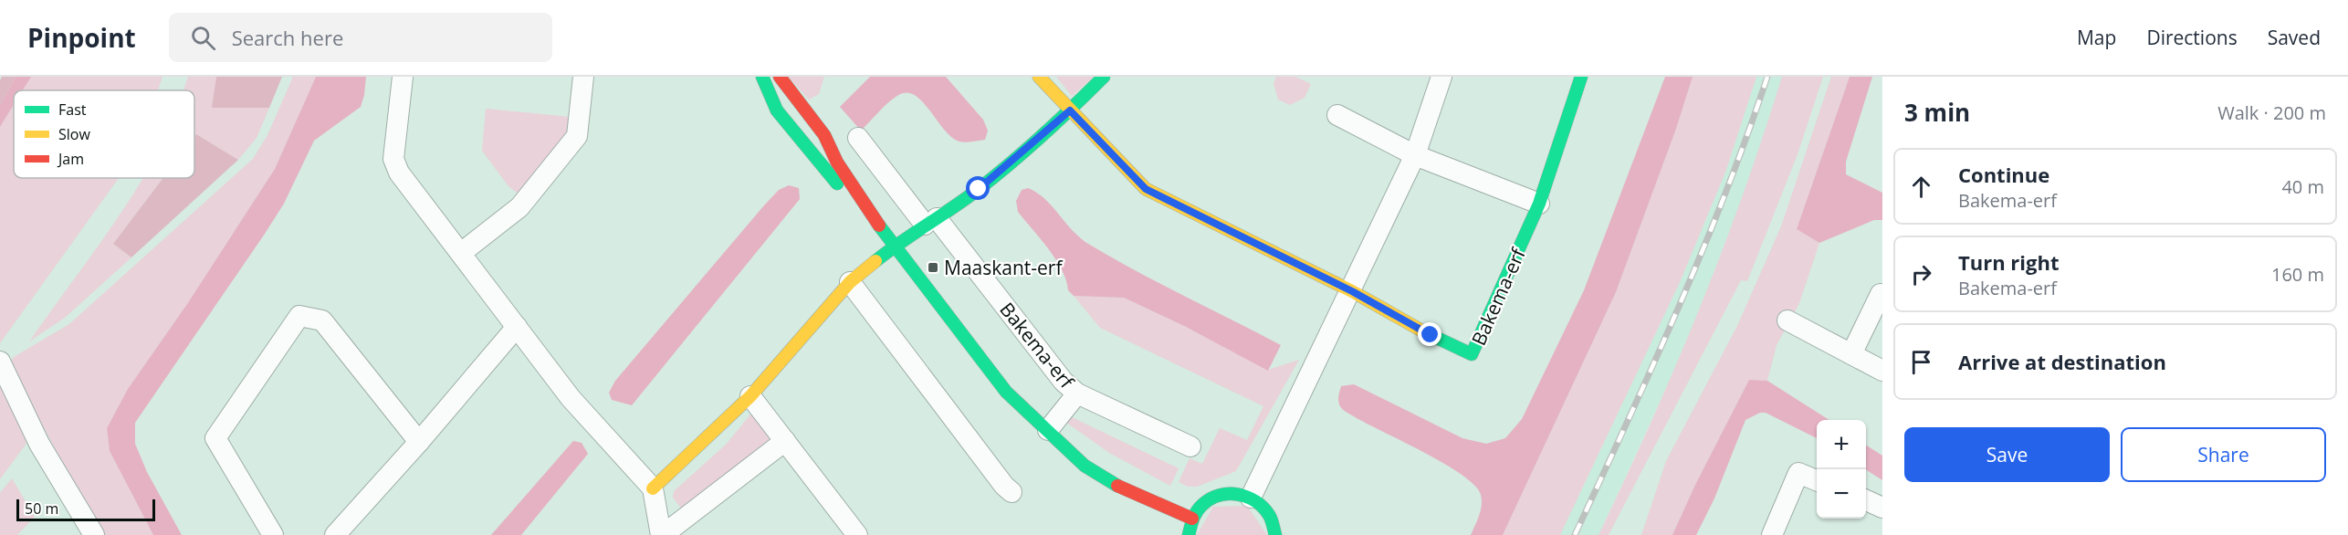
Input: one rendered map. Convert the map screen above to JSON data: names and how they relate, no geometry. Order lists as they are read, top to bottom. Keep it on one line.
{"streets":{"street":["Bakema-erf"]},"places":{"transit":["Maaskant-erf"]},"legend":["Fast","Slow","Jam"],"scale_bar":"50 m","page":{"header":"Pinpoint","search":"Search here","nav":["Map","Directions","Saved"],"heading":["3 min","Walk · 200 m"],"list":[["Continue","Bakema-erf","40 m"],["Turn right","Bakema-erf","160 m"],"Arrive at destination"],"buttons":["Save","Share"],"map_buttons":["+","−"],"scale":"50 m"}}
